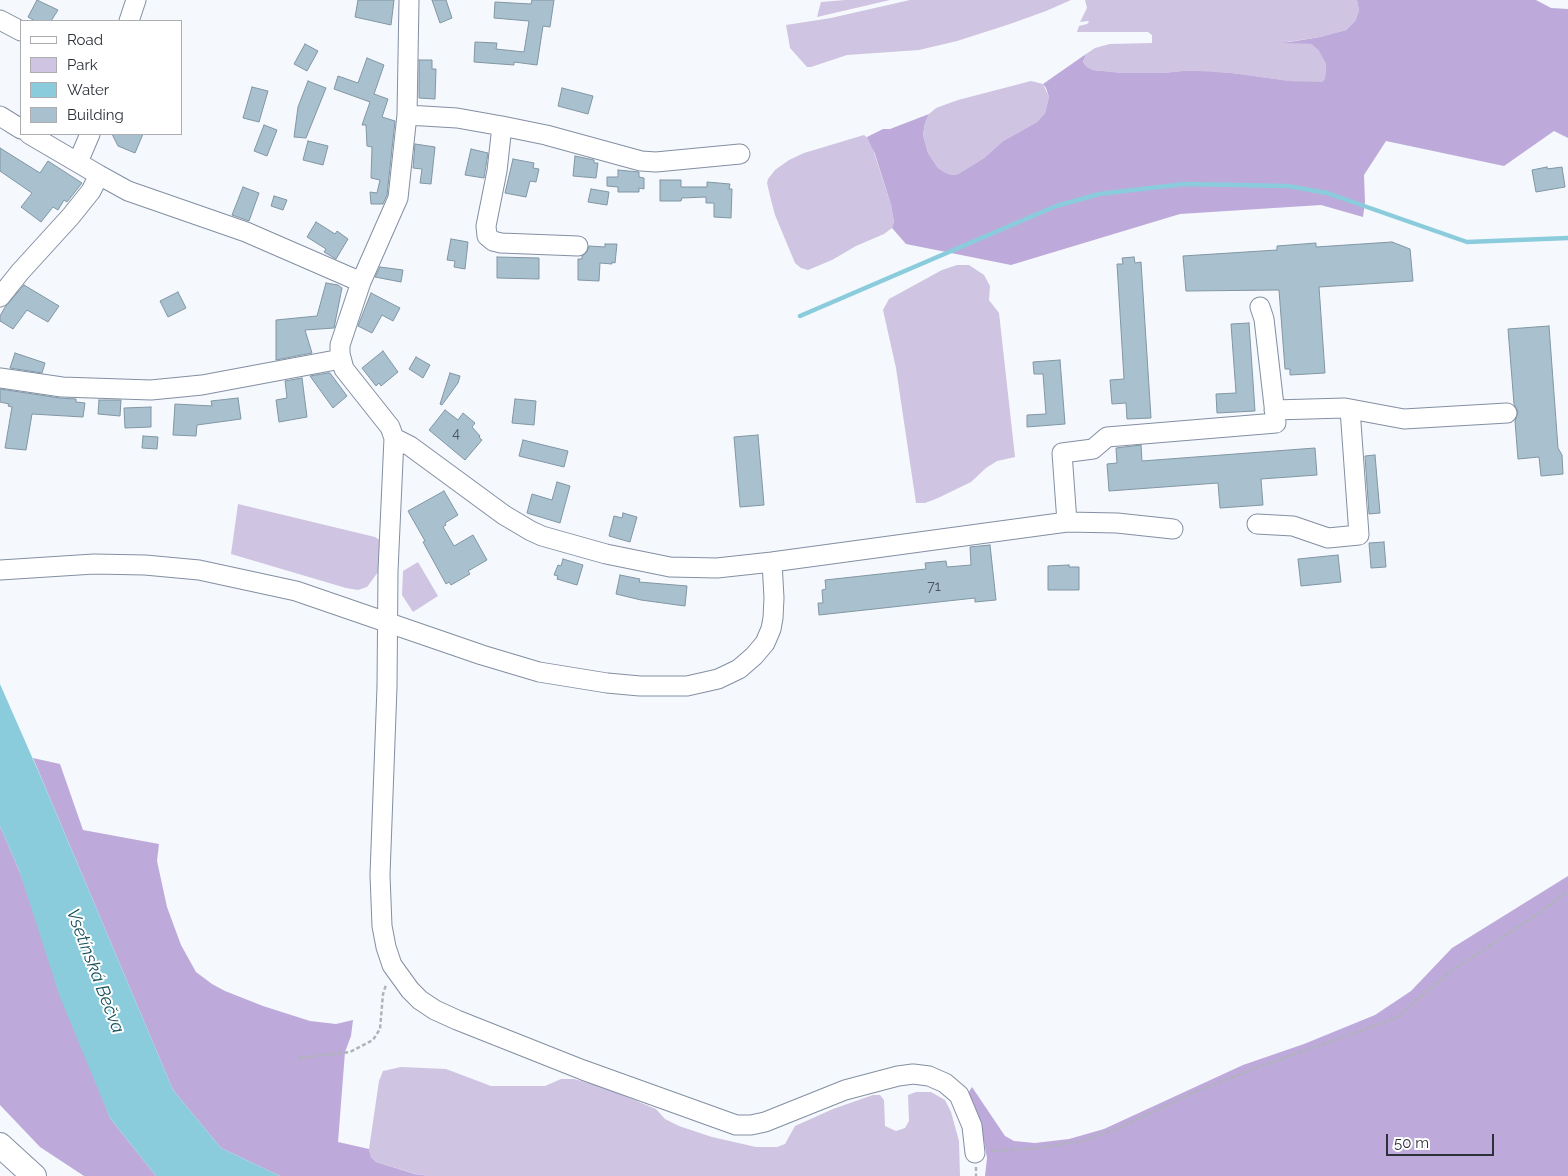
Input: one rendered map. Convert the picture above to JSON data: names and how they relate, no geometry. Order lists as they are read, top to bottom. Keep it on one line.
{"water":["Vsetínská Bečva"],"house_numbers":["4","71"],"legend":["Road","Park","Water","Building"],"scale_bar":"50 m"}
